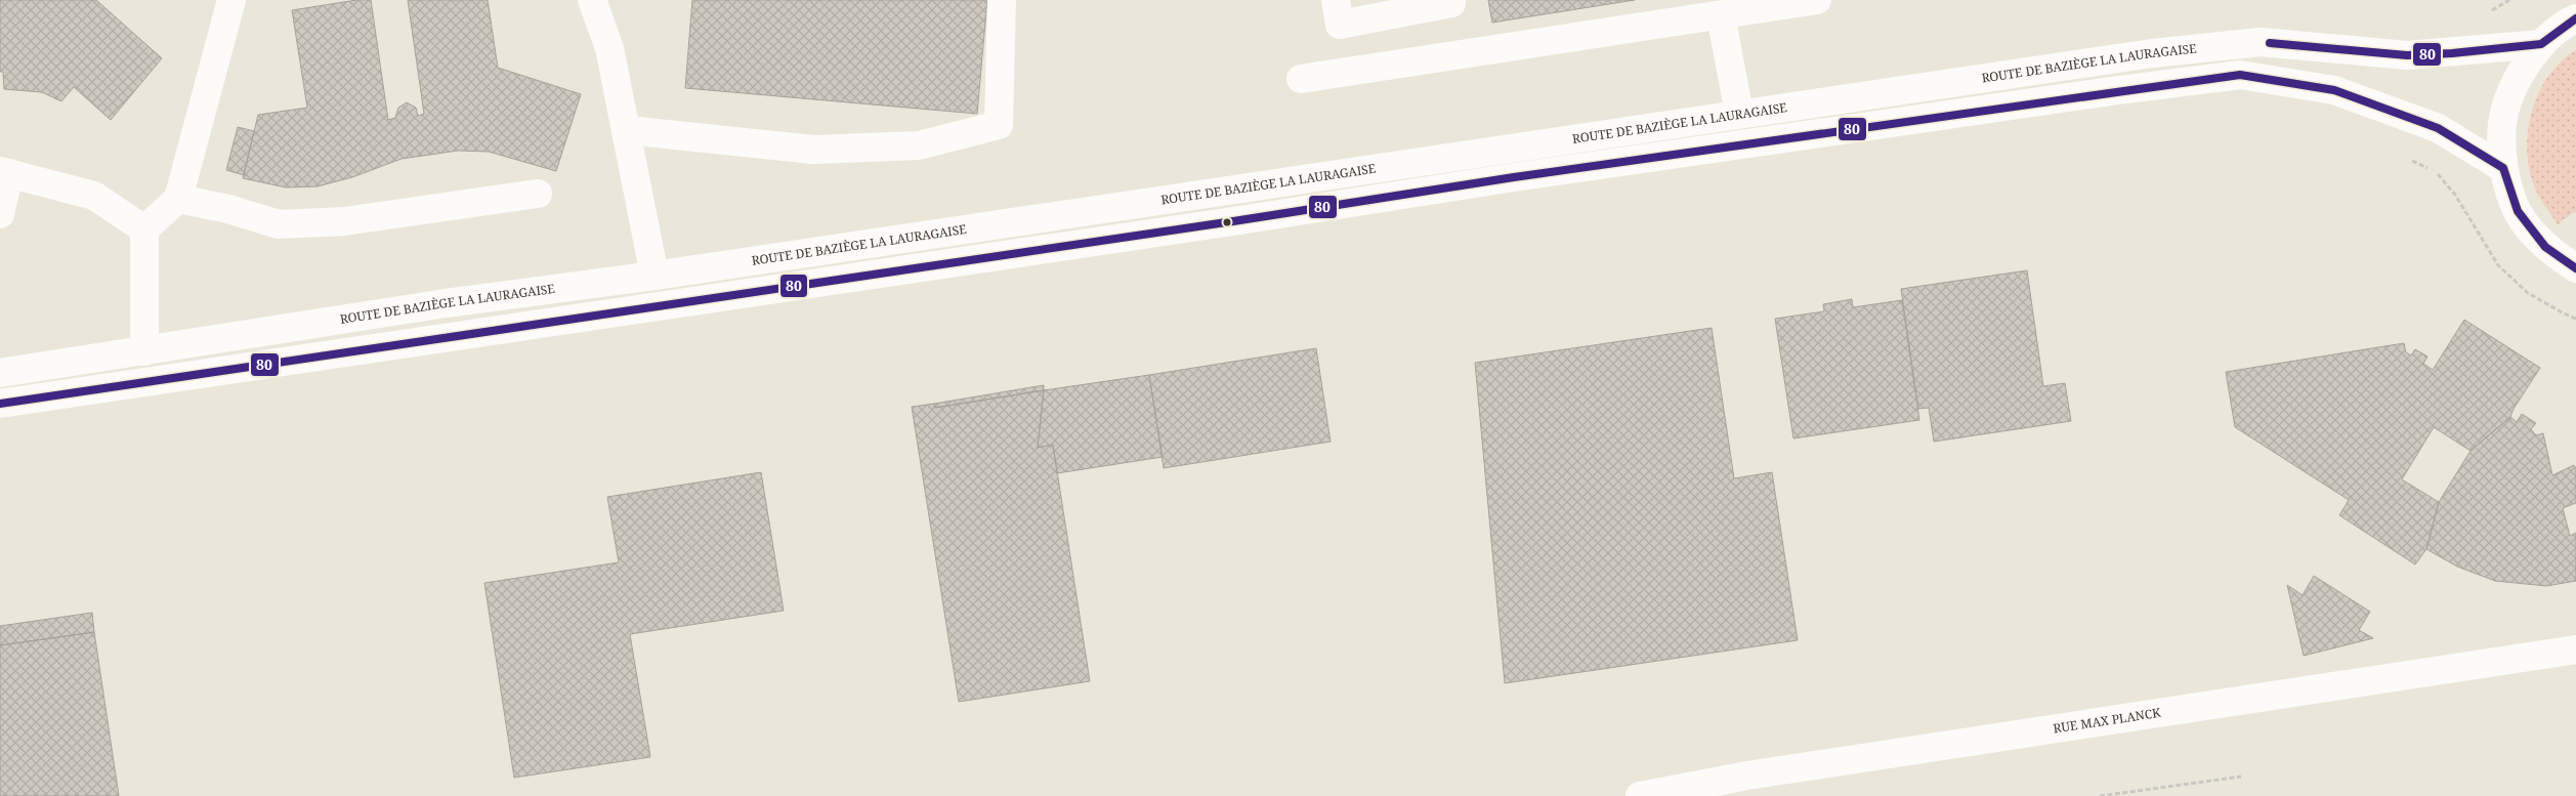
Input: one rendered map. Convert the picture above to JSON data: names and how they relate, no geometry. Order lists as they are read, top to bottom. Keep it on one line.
{"streets":{"main road":["ROUTE DE BAZIÈGE LA LAURAGAISE","RUE MAX PLANCK"]},"lines":["transit line 80"]}
